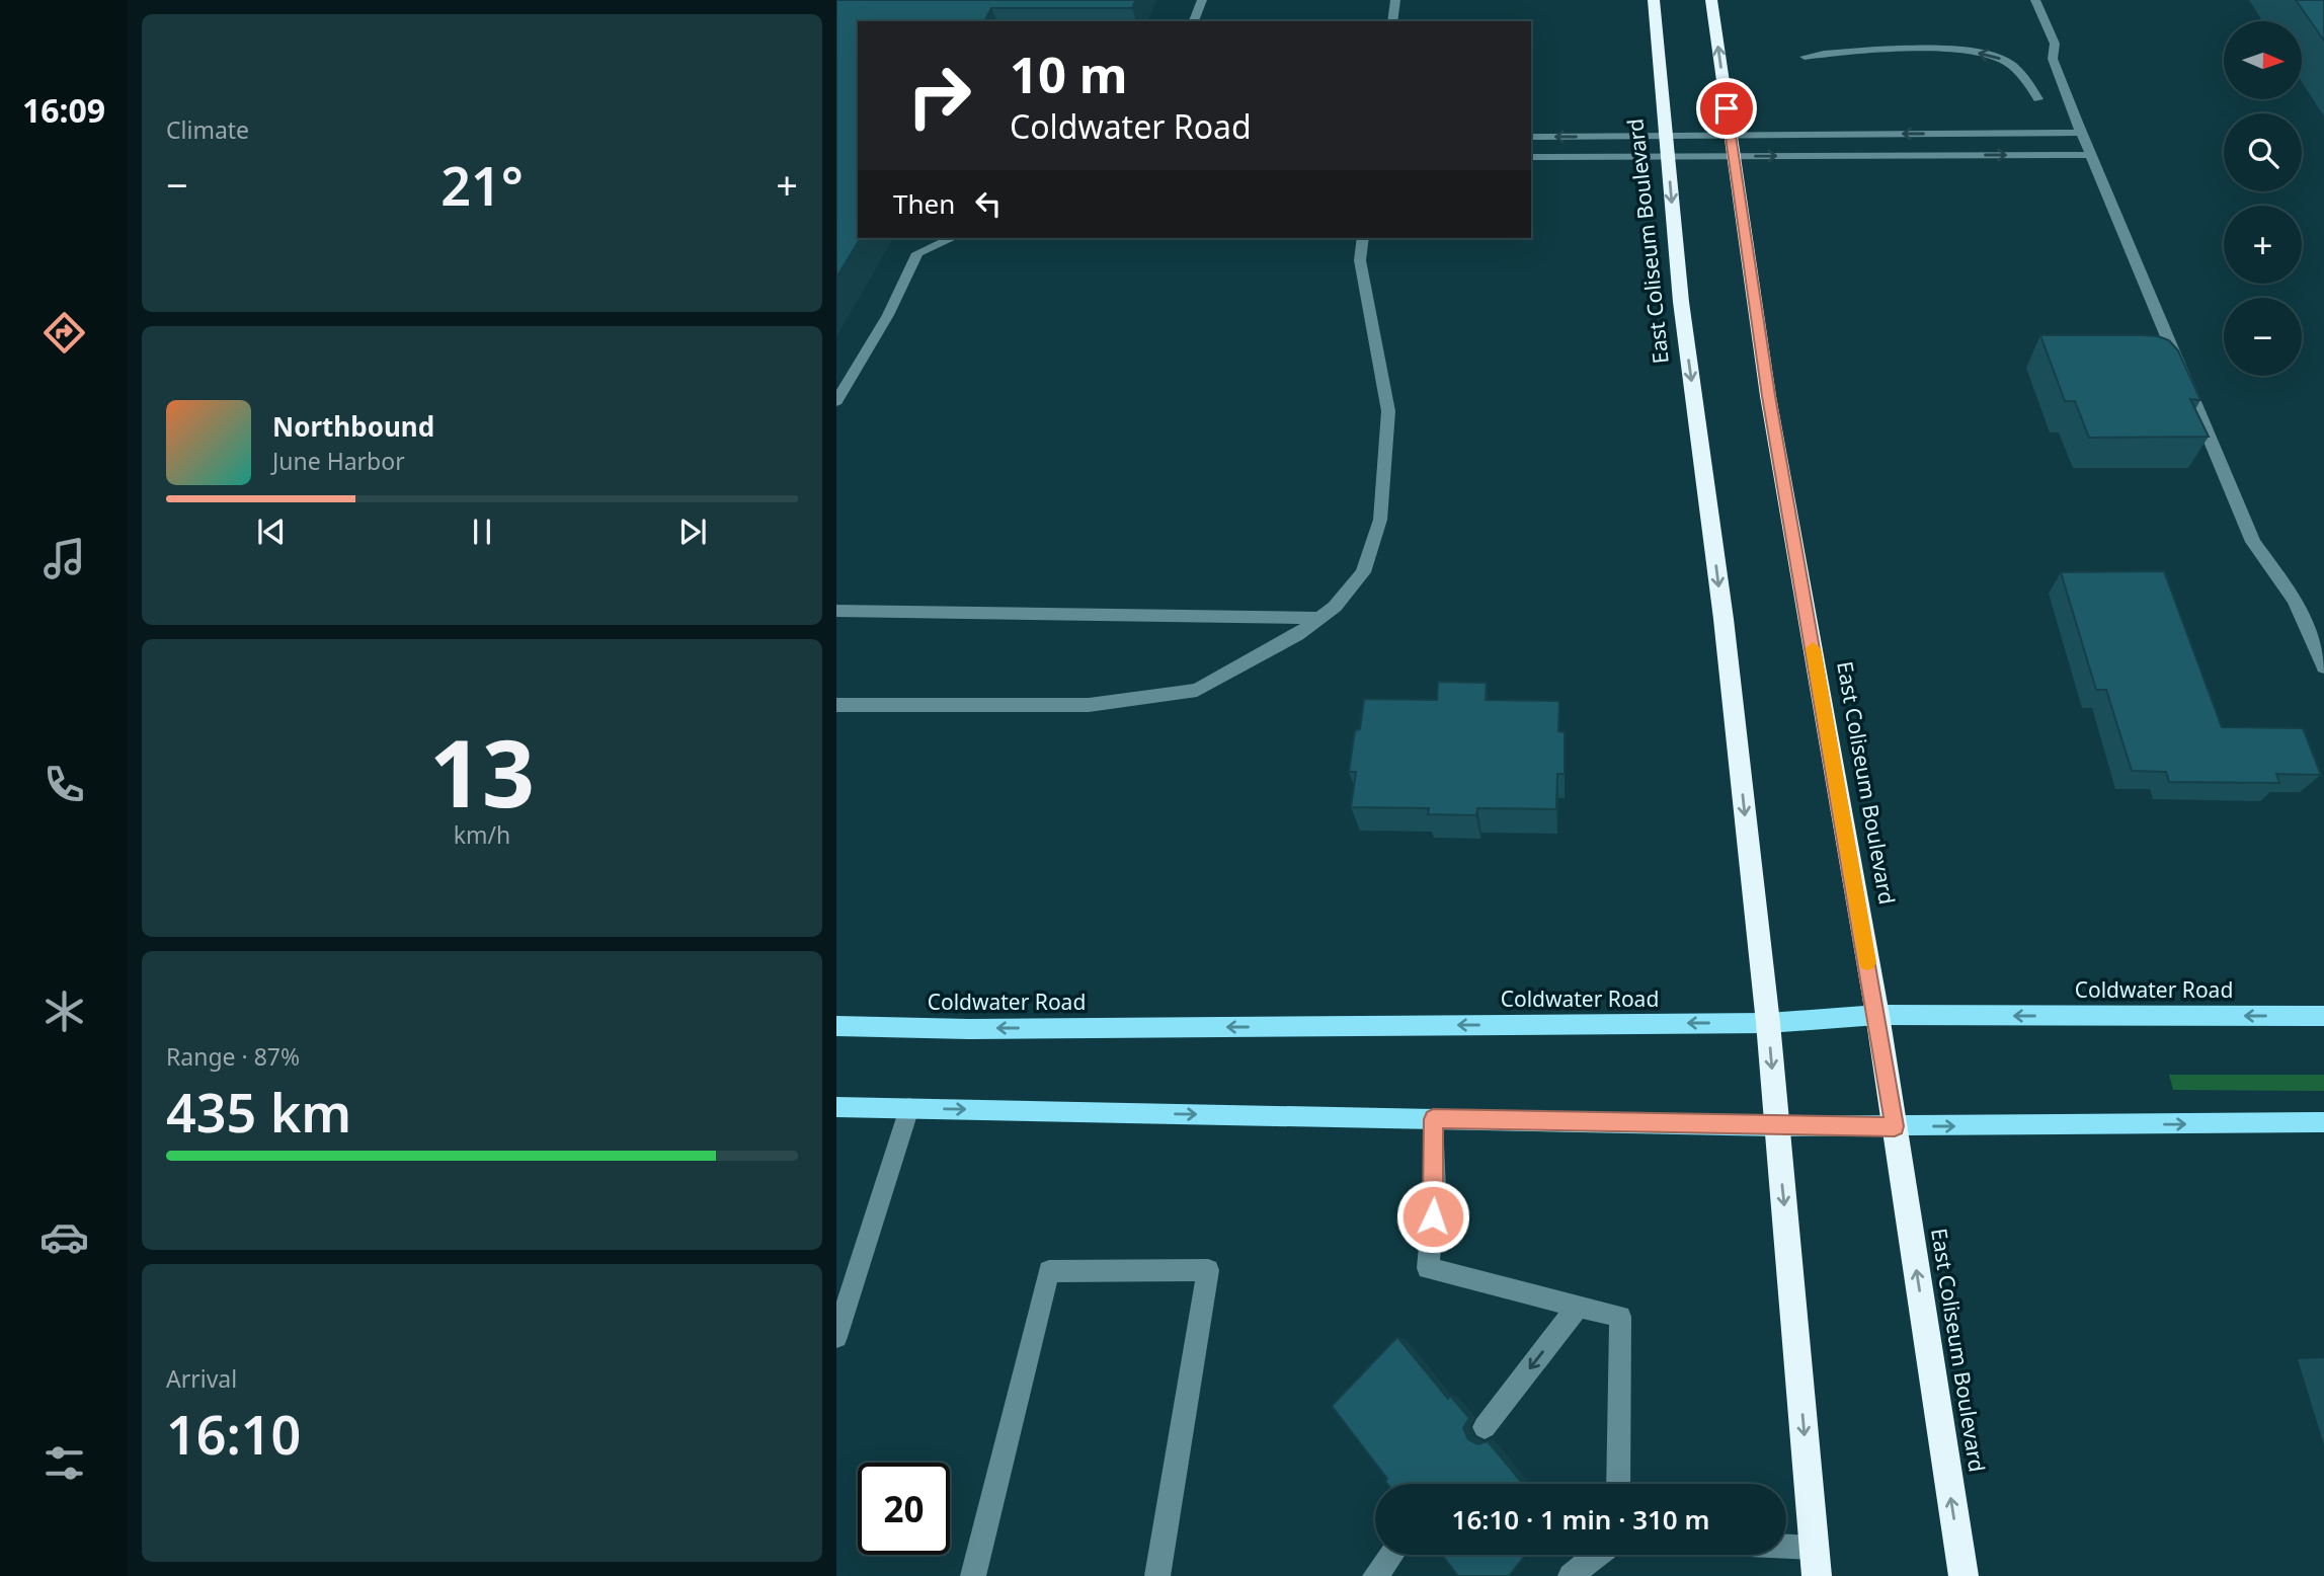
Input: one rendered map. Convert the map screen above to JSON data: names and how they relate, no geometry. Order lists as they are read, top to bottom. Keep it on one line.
{"streets":{"highway":["East Coliseum Boulevard"],"main road":["Coldwater Road"]},"crossings":[["East Coliseum Boulevard","Coldwater Road"]],"north":"right","page":{"tabs":"16:09","tile":["Climate",["13","km/h"],["Range · 87%","435 km"],["Arrival","16:10"]],"map_buttons":["+","−"],"turn":["10 m","Coldwater Road"],"heat":["−","21°","+"],"then":"Then","song":["Northbound","June Harbor"],"limit":"20","trip":"16:10 · 1 min · 310 m"}}
